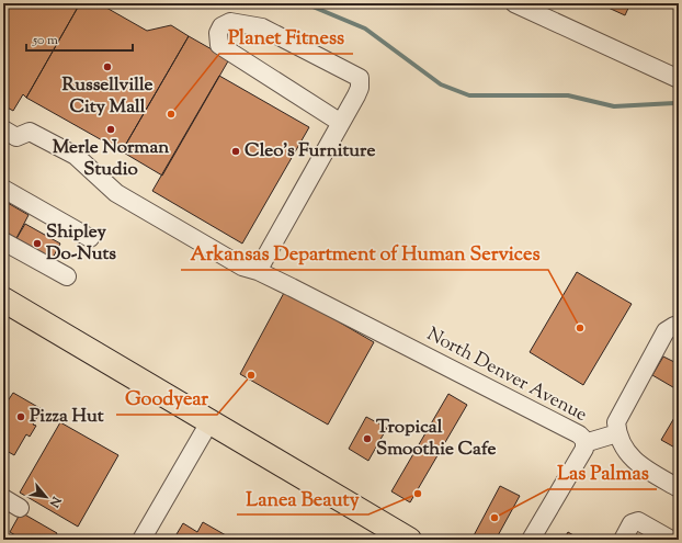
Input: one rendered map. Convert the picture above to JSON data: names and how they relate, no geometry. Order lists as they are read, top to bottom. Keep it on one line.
{"streets":{"street":["North Denver Avenue"]},"places":["Russellville City Mall","Planet Fitness","Merle Norman Studio","Cleo's Furniture","Shipley Do-Nuts","Arkansas Department of Human Services","Goodyear","Pizza Hut","Tropical Smoothie Cafe","Lanea Beauty","Las Palmas"],"scale_bar":"50 m","north":"bottom right"}
